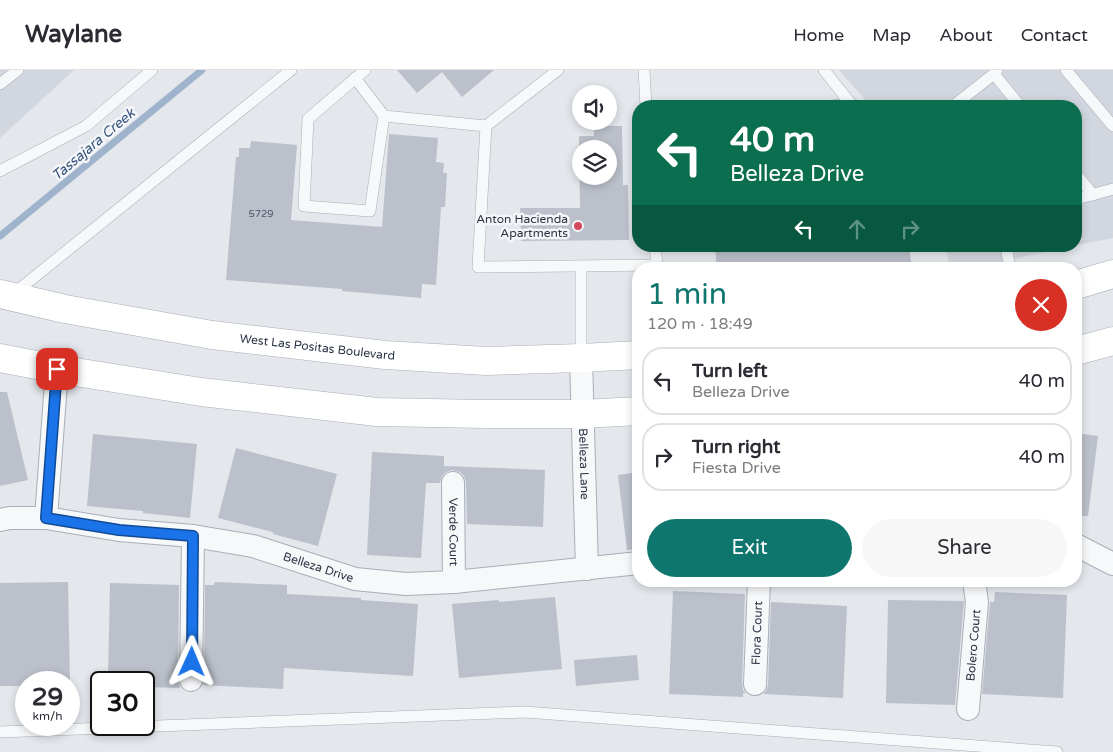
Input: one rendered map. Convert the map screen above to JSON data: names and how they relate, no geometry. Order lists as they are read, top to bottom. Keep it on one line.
{"streets":{"main road":["West Las Positas Boulevard"],"street":["Belleza Lane","Verde Court","Belleza Drive","Flora Court","Bolero Court"]},"crossings":[["West Las Positas Boulevard","Belleza Lane"],["Belleza Lane","Belleza Drive"],["Verde Court","Belleza Drive"]],"water":["Tassajara Creek"],"places":["Anton Hacienda Apartments"],"house_numbers":["5729"],"page":{"header":"Waylane","nav":["Home","Map","About","Contact"],"turn":["40 m","Belleza Drive"],"heading":["1 min","120 m · 18:49"],"list":[{"name":"Turn left","note":"Belleza Drive","value":"40 m"},{"name":"Turn right","note":"Fiesta Drive","value":"40 m"}],"buttons":["Exit","Share"],"speed":"29 km/h","limit":"30"}}
